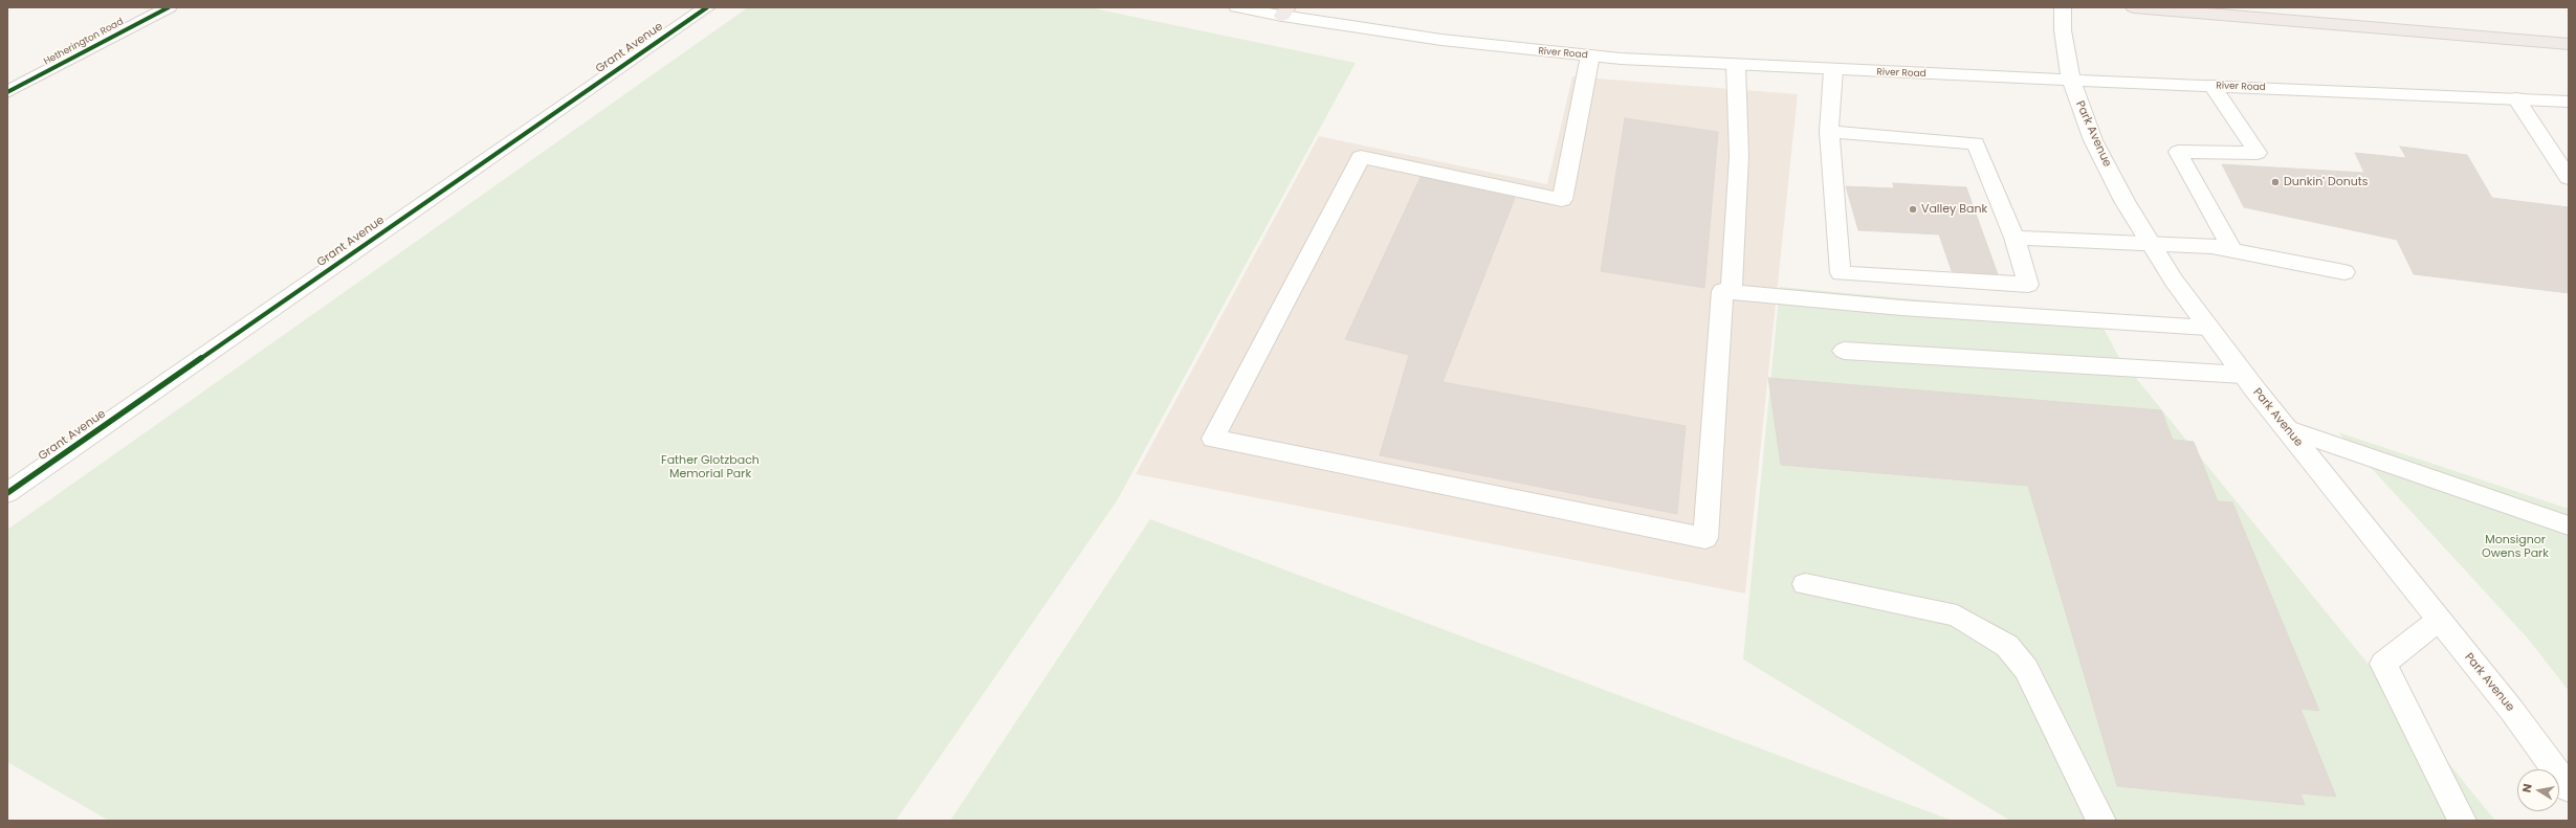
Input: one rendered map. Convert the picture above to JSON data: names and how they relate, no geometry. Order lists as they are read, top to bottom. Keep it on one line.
{"streets":{"main road":["Hetherington Road","Grant Avenue","River Road","Park Avenue"]},"crossings":[["River Road","Park Avenue"]],"parks":["Father Glotzbach Memorial Park","Monsignor Owens Park"],"places":["Dunkin' Donuts","Valley Bank"],"north":"left"}
